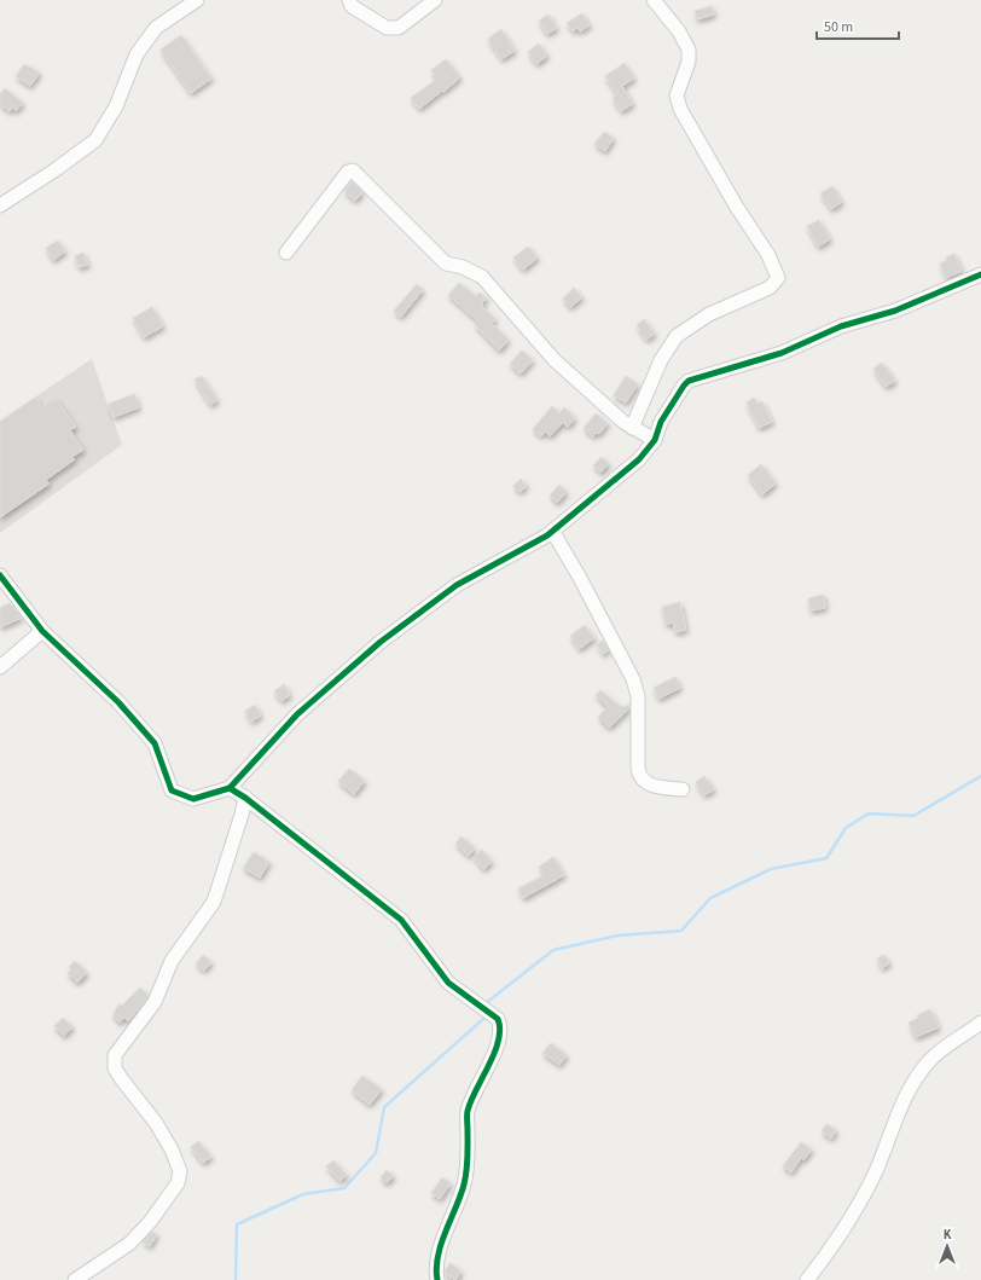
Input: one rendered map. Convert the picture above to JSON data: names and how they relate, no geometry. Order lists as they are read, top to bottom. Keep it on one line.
{"scale_bar":"50 m","north":"top"}
